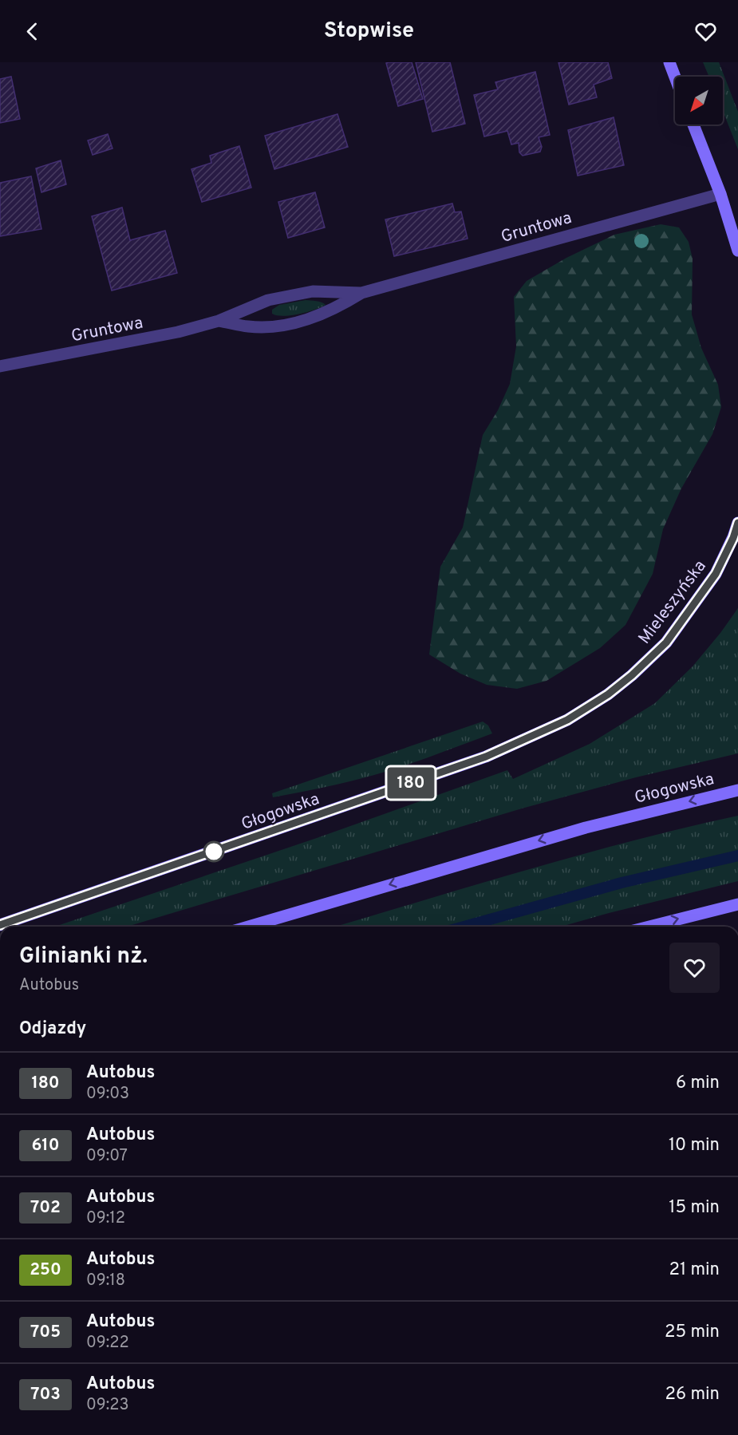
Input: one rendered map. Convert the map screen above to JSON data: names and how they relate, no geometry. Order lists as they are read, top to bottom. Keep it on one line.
{"streets":{"street":["Gruntowa","Mieleszyńska","Głogowska"]},"crossings":[["Mieleszyńska","Głogowska"]],"lines":["bus line 180"],"north":"bottom left","page":{"header":"Stopwise","on_map":"180","heading":[["Glinianki nż.","Autobus"],"Odjazdy"],"list":[{"mark":"180","name":"Autobus","note":"09:03","value":"6 min"},{"mark":"610","name":"Autobus","note":"09:07","value":"10 min"},{"mark":"702","name":"Autobus","note":"09:12","value":"15 min"},{"mark":"250","name":"Autobus","note":"09:18","value":"21 min"},{"mark":"705","name":"Autobus","note":"09:22","value":"25 min"},{"mark":"703","name":"Autobus","note":"09:23","value":"26 min"}]}}
